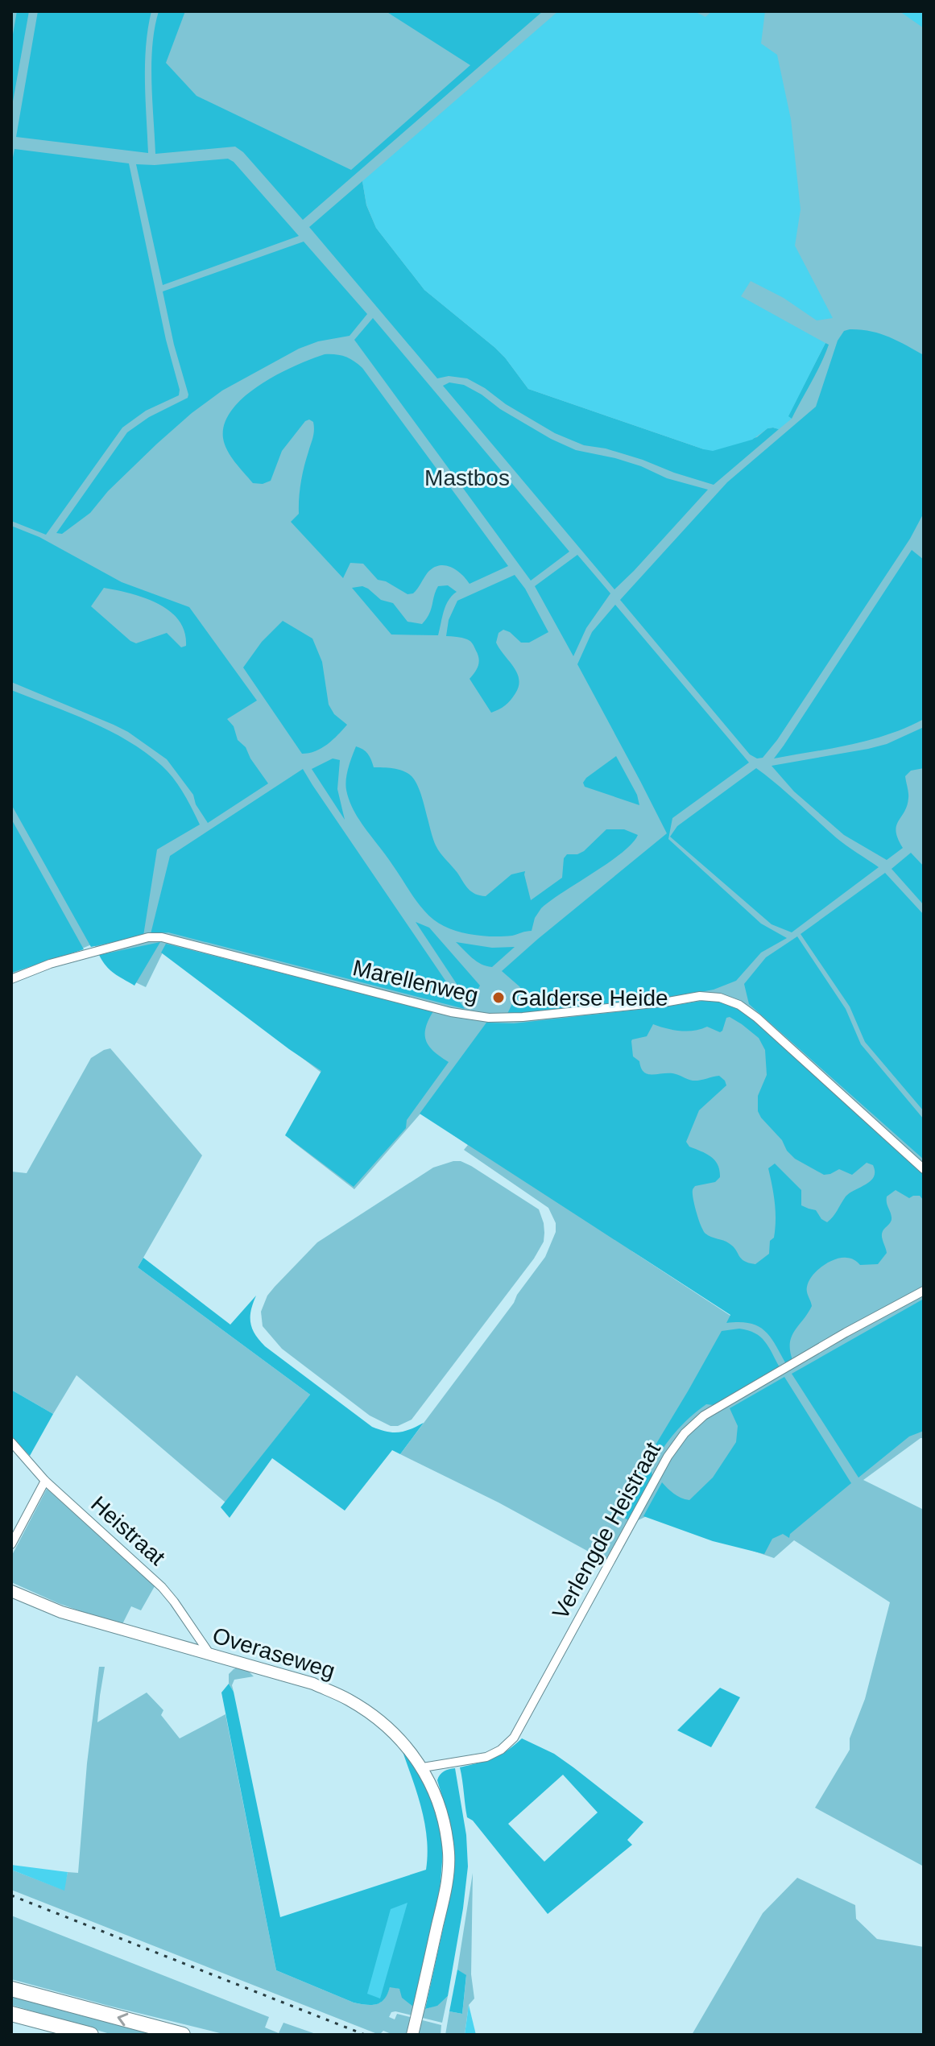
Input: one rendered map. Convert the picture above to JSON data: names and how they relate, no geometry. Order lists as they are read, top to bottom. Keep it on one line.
{"streets":{"street":["Marellenweg","Heistraat","Verlengde Heistraat","Overaseweg"]},"crossings":[["Heistraat","Overaseweg"],["Verlengde Heistraat","Overaseweg"]],"parks":["Mastbos"],"places":["Galderse Heide"]}
